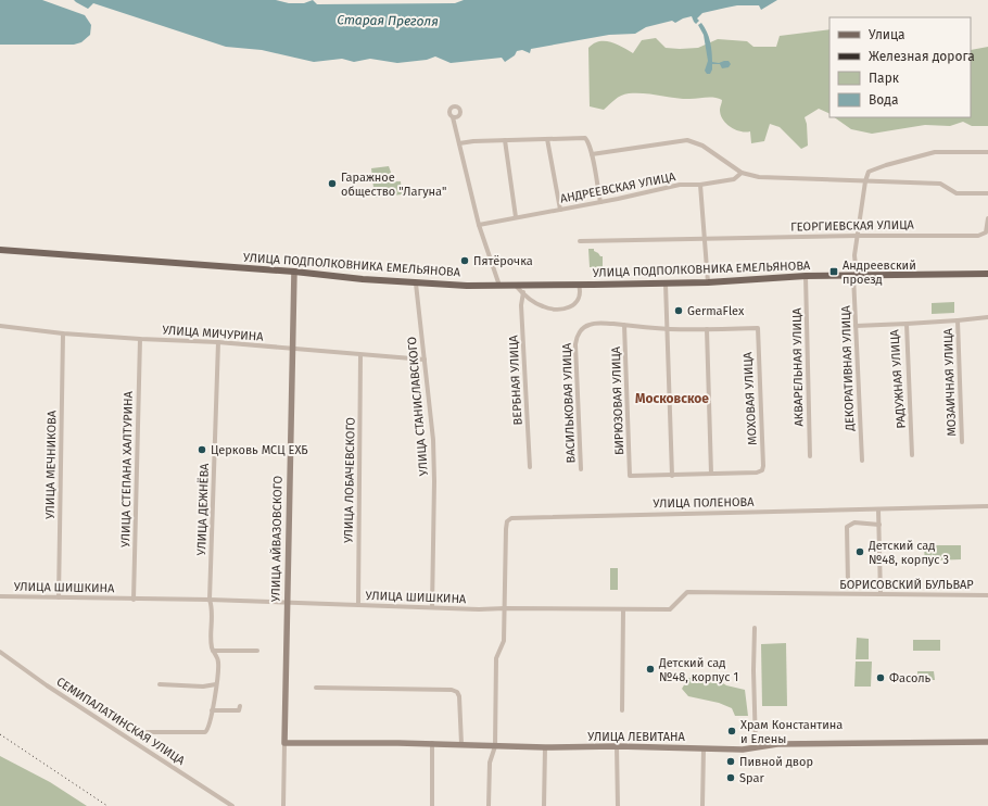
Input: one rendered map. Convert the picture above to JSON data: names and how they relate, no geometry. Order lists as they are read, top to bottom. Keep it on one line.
{"streets":{"main road":["УЛИЦА ПОДПОЛКОВНИКА ЕМЕЛЬЯНОВА"],"street":["АНДРЕЕВСКАЯ УЛИЦА","ГЕОРГИЕВСКАЯ УЛИЦА","УЛИЦА МИЧУРИНА","АКВАРЕЛЬНАЯ УЛИЦА","ДЕКОРАТИВНАЯ УЛИЦА","РАДУЖНАЯ УЛИЦА","ВЕРБНАЯ УЛИЦА","МОЗАИЧНАЯ УЛИЦА","МОХОВАЯ УЛИЦА","БИРЮЗОВАЯ УЛИЦА","ВАСИЛЬКОВАЯ УЛИЦА","УЛИЦА СТАНИСЛАВСКОГО","УЛИЦА МЕЧНИКОВА","УЛИЦА СТЕПАНА ХАЛТУРИНА","УЛИЦА ЛОБАЧЕВСКОГО","УЛИЦА ПОЛЕНОВА","УЛИЦА ДЕЖНЁВА","УЛИЦА АЙВАЗОВСКОГО","БОРИСОВСКИЙ БУЛЬВАР","УЛИЦА ШИШКИНА","СЕМИПАЛАТИНСКАЯ УЛИЦА","УЛИЦА ЛЕВИТАНА"]},"crossings":[["ГЕОРГИЕВСКАЯ УЛИЦА","ДЕКОРАТИВНАЯ УЛИЦА"],["УЛИЦА ПОДПОЛКОВНИКА ЕМЕЛЬЯНОВА","АКВАРЕЛЬНАЯ УЛИЦА"],["УЛИЦА ПОДПОЛКОВНИКА ЕМЕЛЬЯНОВА","ДЕКОРАТИВНАЯ УЛИЦА"],["УЛИЦА ПОДПОЛКОВНИКА ЕМЕЛЬЯНОВА","УЛИЦА СТАНИСЛАВСКОГО"],["УЛИЦА ПОДПОЛКОВНИКА ЕМЕЛЬЯНОВА","УЛИЦА АЙВАЗОВСКОГО"],["УЛИЦА МИЧУРИНА","УЛИЦА СТАНИСЛАВСКОГО"],["УЛИЦА МИЧУРИНА","УЛИЦА МЕЧНИКОВА"],["УЛИЦА МИЧУРИНА","УЛИЦА СТЕПАНА ХАЛТУРИНА"],["УЛИЦА МИЧУРИНА","УЛИЦА ЛОБАЧЕВСКОГО"],["УЛИЦА МИЧУРИНА","УЛИЦА ДЕЖНЁВА"],["УЛИЦА МИЧУРИНА","УЛИЦА АЙВАЗОВСКОГО"],["ДЕКОРАТИВНАЯ УЛИЦА","РАДУЖНАЯ УЛИЦА"],["РАДУЖНАЯ УЛИЦА","МОЗАИЧНАЯ УЛИЦА"],["МОХОВАЯ УЛИЦА","БИРЮЗОВАЯ УЛИЦА"],["МОХОВАЯ УЛИЦА","ВАСИЛЬКОВАЯ УЛИЦА"],["БИРЮЗОВАЯ УЛИЦА","ВАСИЛЬКОВАЯ УЛИЦА"],["УЛИЦА СТАНИСЛАВСКОГО","УЛИЦА ШИШКИНА"],["УЛИЦА МЕЧНИКОВА","УЛИЦА ШИШКИНА"],["УЛИЦА СТЕПАНА ХАЛТУРИНА","УЛИЦА ШИШКИНА"],["УЛИЦА ЛОБАЧЕВСКОГО","УЛИЦА ШИШКИНА"],["УЛИЦА ПОЛЕНОВА","УЛИЦА ШИШКИНА"],["УЛИЦА ПОЛЕНОВА","УЛИЦА ЛЕВИТАНА"],["УЛИЦА ДЕЖНЁВА","УЛИЦА ШИШКИНА"],["УЛИЦА АЙВАЗОВСКОГО","УЛИЦА ШИШКИНА"],["УЛИЦА АЙВАЗОВСКОГО","УЛИЦА ЛЕВИТАНА"],["БОРИСОВСКИЙ БУЛЬВАР","УЛИЦА ШИШКИНА"]],"districts":["Московское"],"water":["Старая Преголя"],"places":{"other":["Гаражное общество \"Лагуна\"","Пятёрочка","GermaFlex","Церковь МСЦ ЕХБ","Детский сад №48, корпус 3","Детский сад №48, корпус 1","Фасоль","Храм Константина и Елены","Пивной двор","Spar"],"transit":["Андреевский проезд"]},"legend":["Улица","Железная дорога","Парк","Вода"]}
